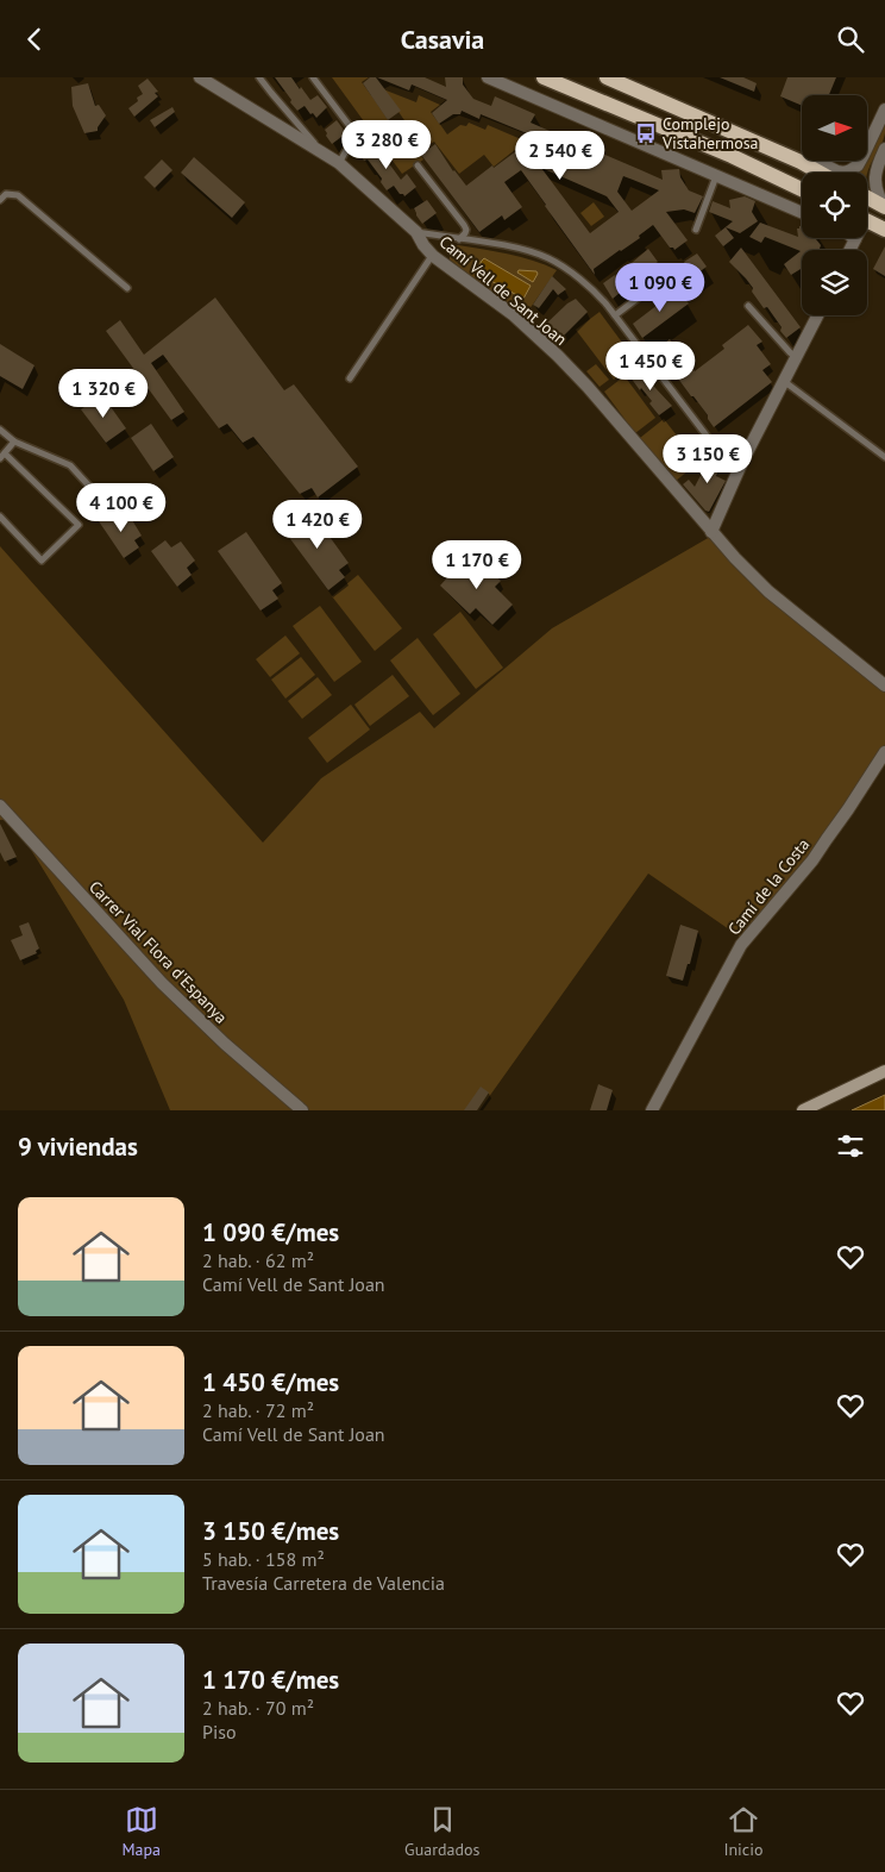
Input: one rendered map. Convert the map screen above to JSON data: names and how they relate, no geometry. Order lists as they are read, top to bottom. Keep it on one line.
{"streets":{"street":["Camí Vell de Sant Joan","Camí de la Costa","Carrer Vial Flora d'Espanya"]},"places":{"bus stop":["Complejo Vistahermosa"]},"north":"right","page":{"header":"Casavia","price":["3 280 €","2 540 €","1 090 €","1 450 €","1 320 €","3 150 €","4 100 €","1 420 €","1 170 €"],"heading":"9 viviendas","list":[{"name":"1 090 €/mes","note":"2 hab. · 62 m² · Camí Vell de Sant Joan"},{"name":"1 450 €/mes","note":"2 hab. · 72 m² · Camí Vell de Sant Joan"},{"name":"3 150 €/mes","note":"5 hab. · 158 m² · Travesía Carretera de Valencia"},{"name":"1 170 €/mes","note":"2 hab. · 70 m² · Piso"}],"tabs":["Mapa","Guardados","Inicio"]}}
